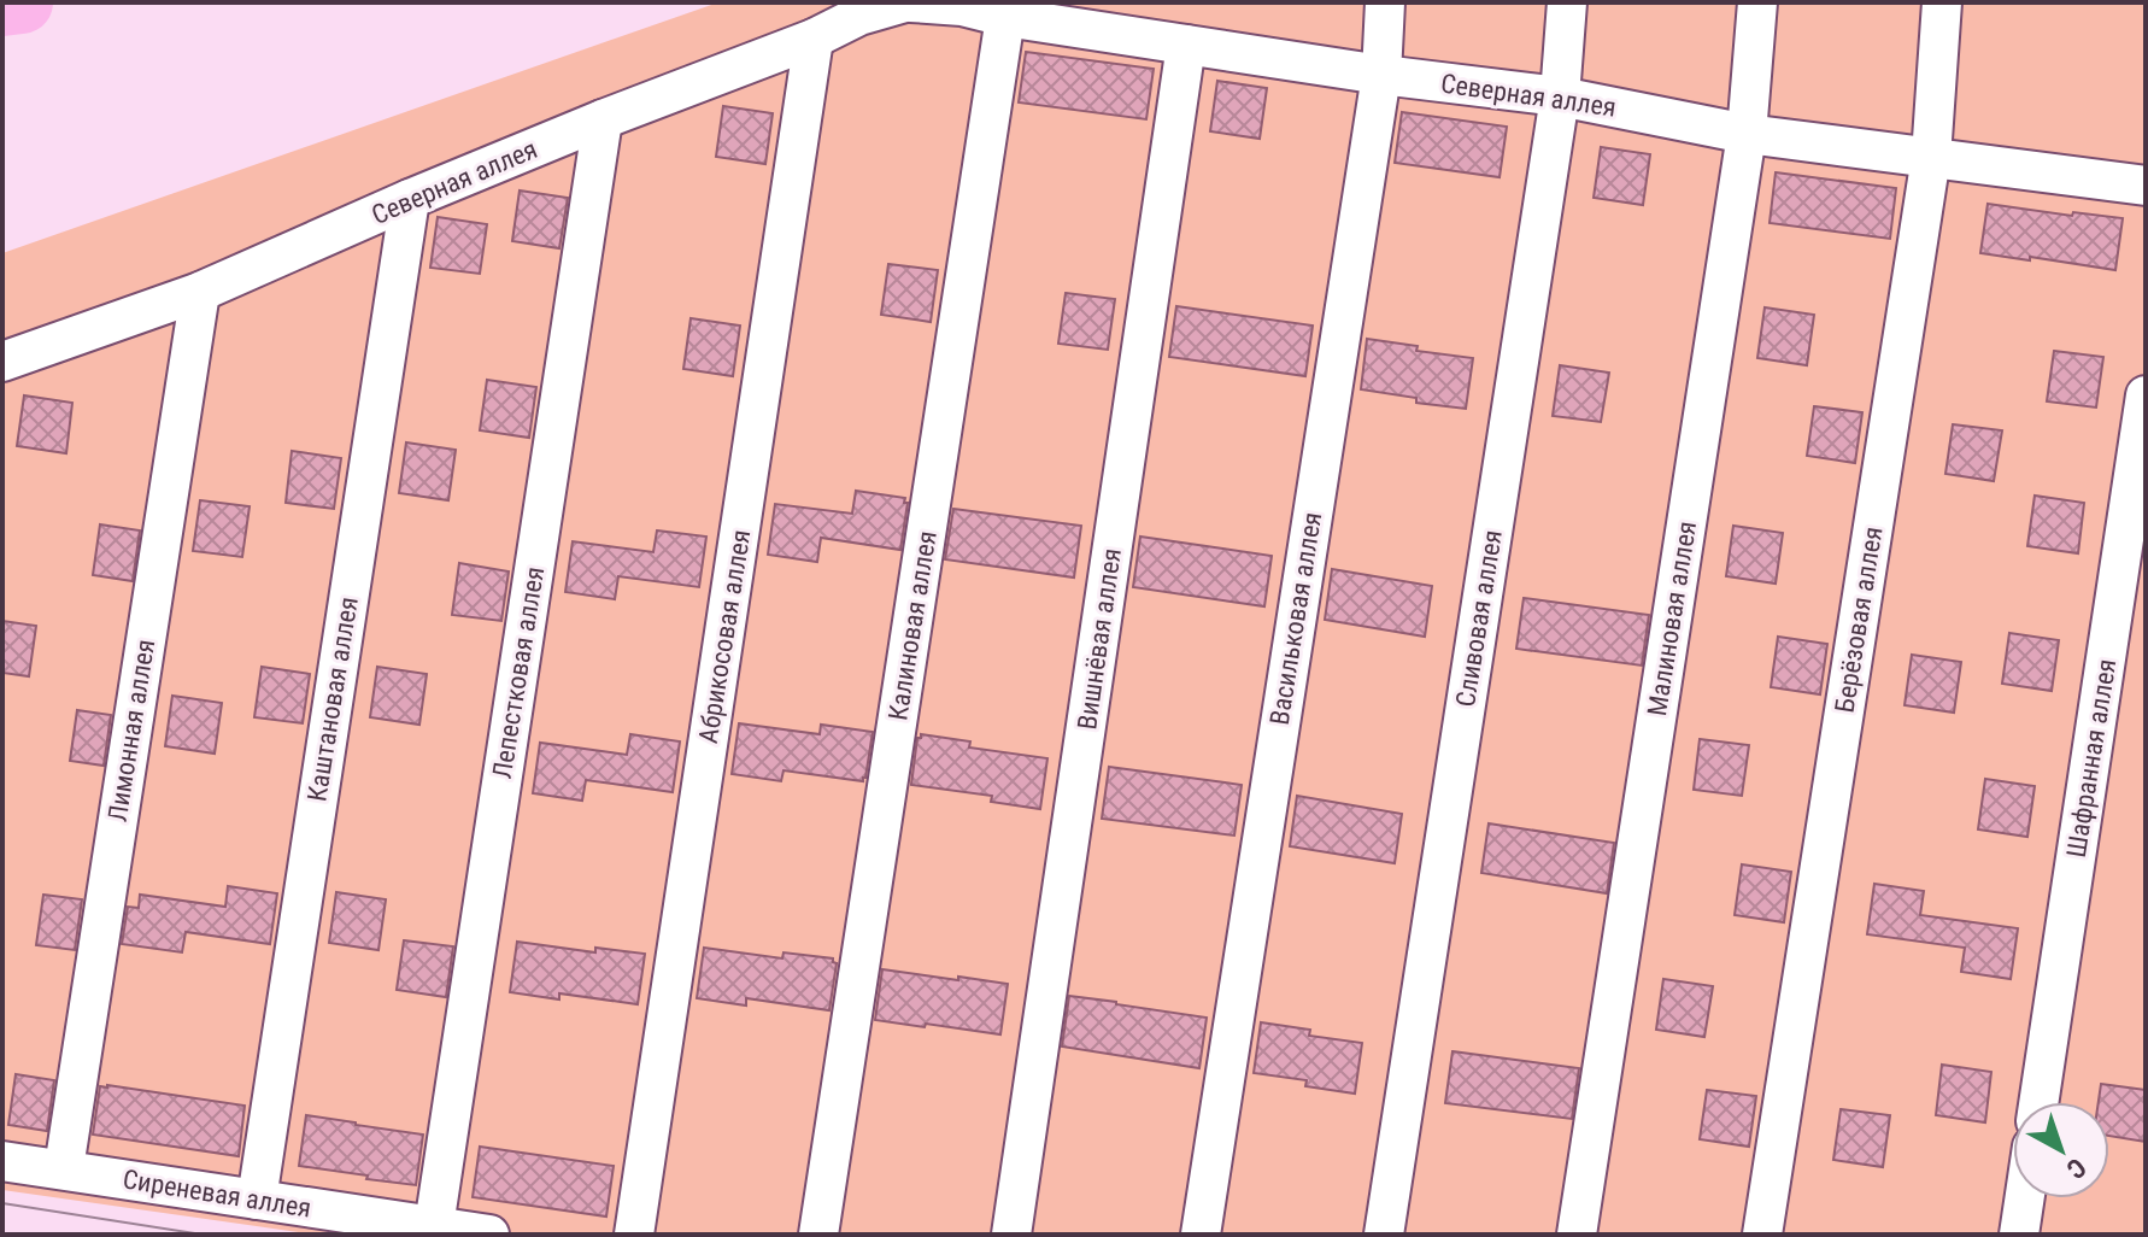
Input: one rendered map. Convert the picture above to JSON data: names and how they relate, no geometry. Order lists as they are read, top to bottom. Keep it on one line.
{"streets":{"street":["Северная аллея","Васильковая аллея","Сливовая аллея","Малиновая аллея","Берёзовая аллея","Калиновая аллея","Абрикосовая аллея","Вишнёвая аллея","Лепестковая аллея","Каштановая аллея","Лимонная аллея","Шафранная аллея","Сиреневая аллея"]},"crossings":[["Северная аллея","Васильковая аллея"],["Северная аллея","Сливовая аллея"],["Северная аллея","Малиновая аллея"],["Северная аллея","Берёзовая аллея"],["Северная аллея","Калиновая аллея"],["Северная аллея","Абрикосовая аллея"],["Северная аллея","Вишнёвая аллея"],["Северная аллея","Лепестковая аллея"],["Северная аллея","Каштановая аллея"],["Северная аллея","Лимонная аллея"],["Лепестковая аллея","Сиреневая аллея"],["Каштановая аллея","Сиреневая аллея"],["Лимонная аллея","Сиреневая аллея"]],"north":"bottom right"}
